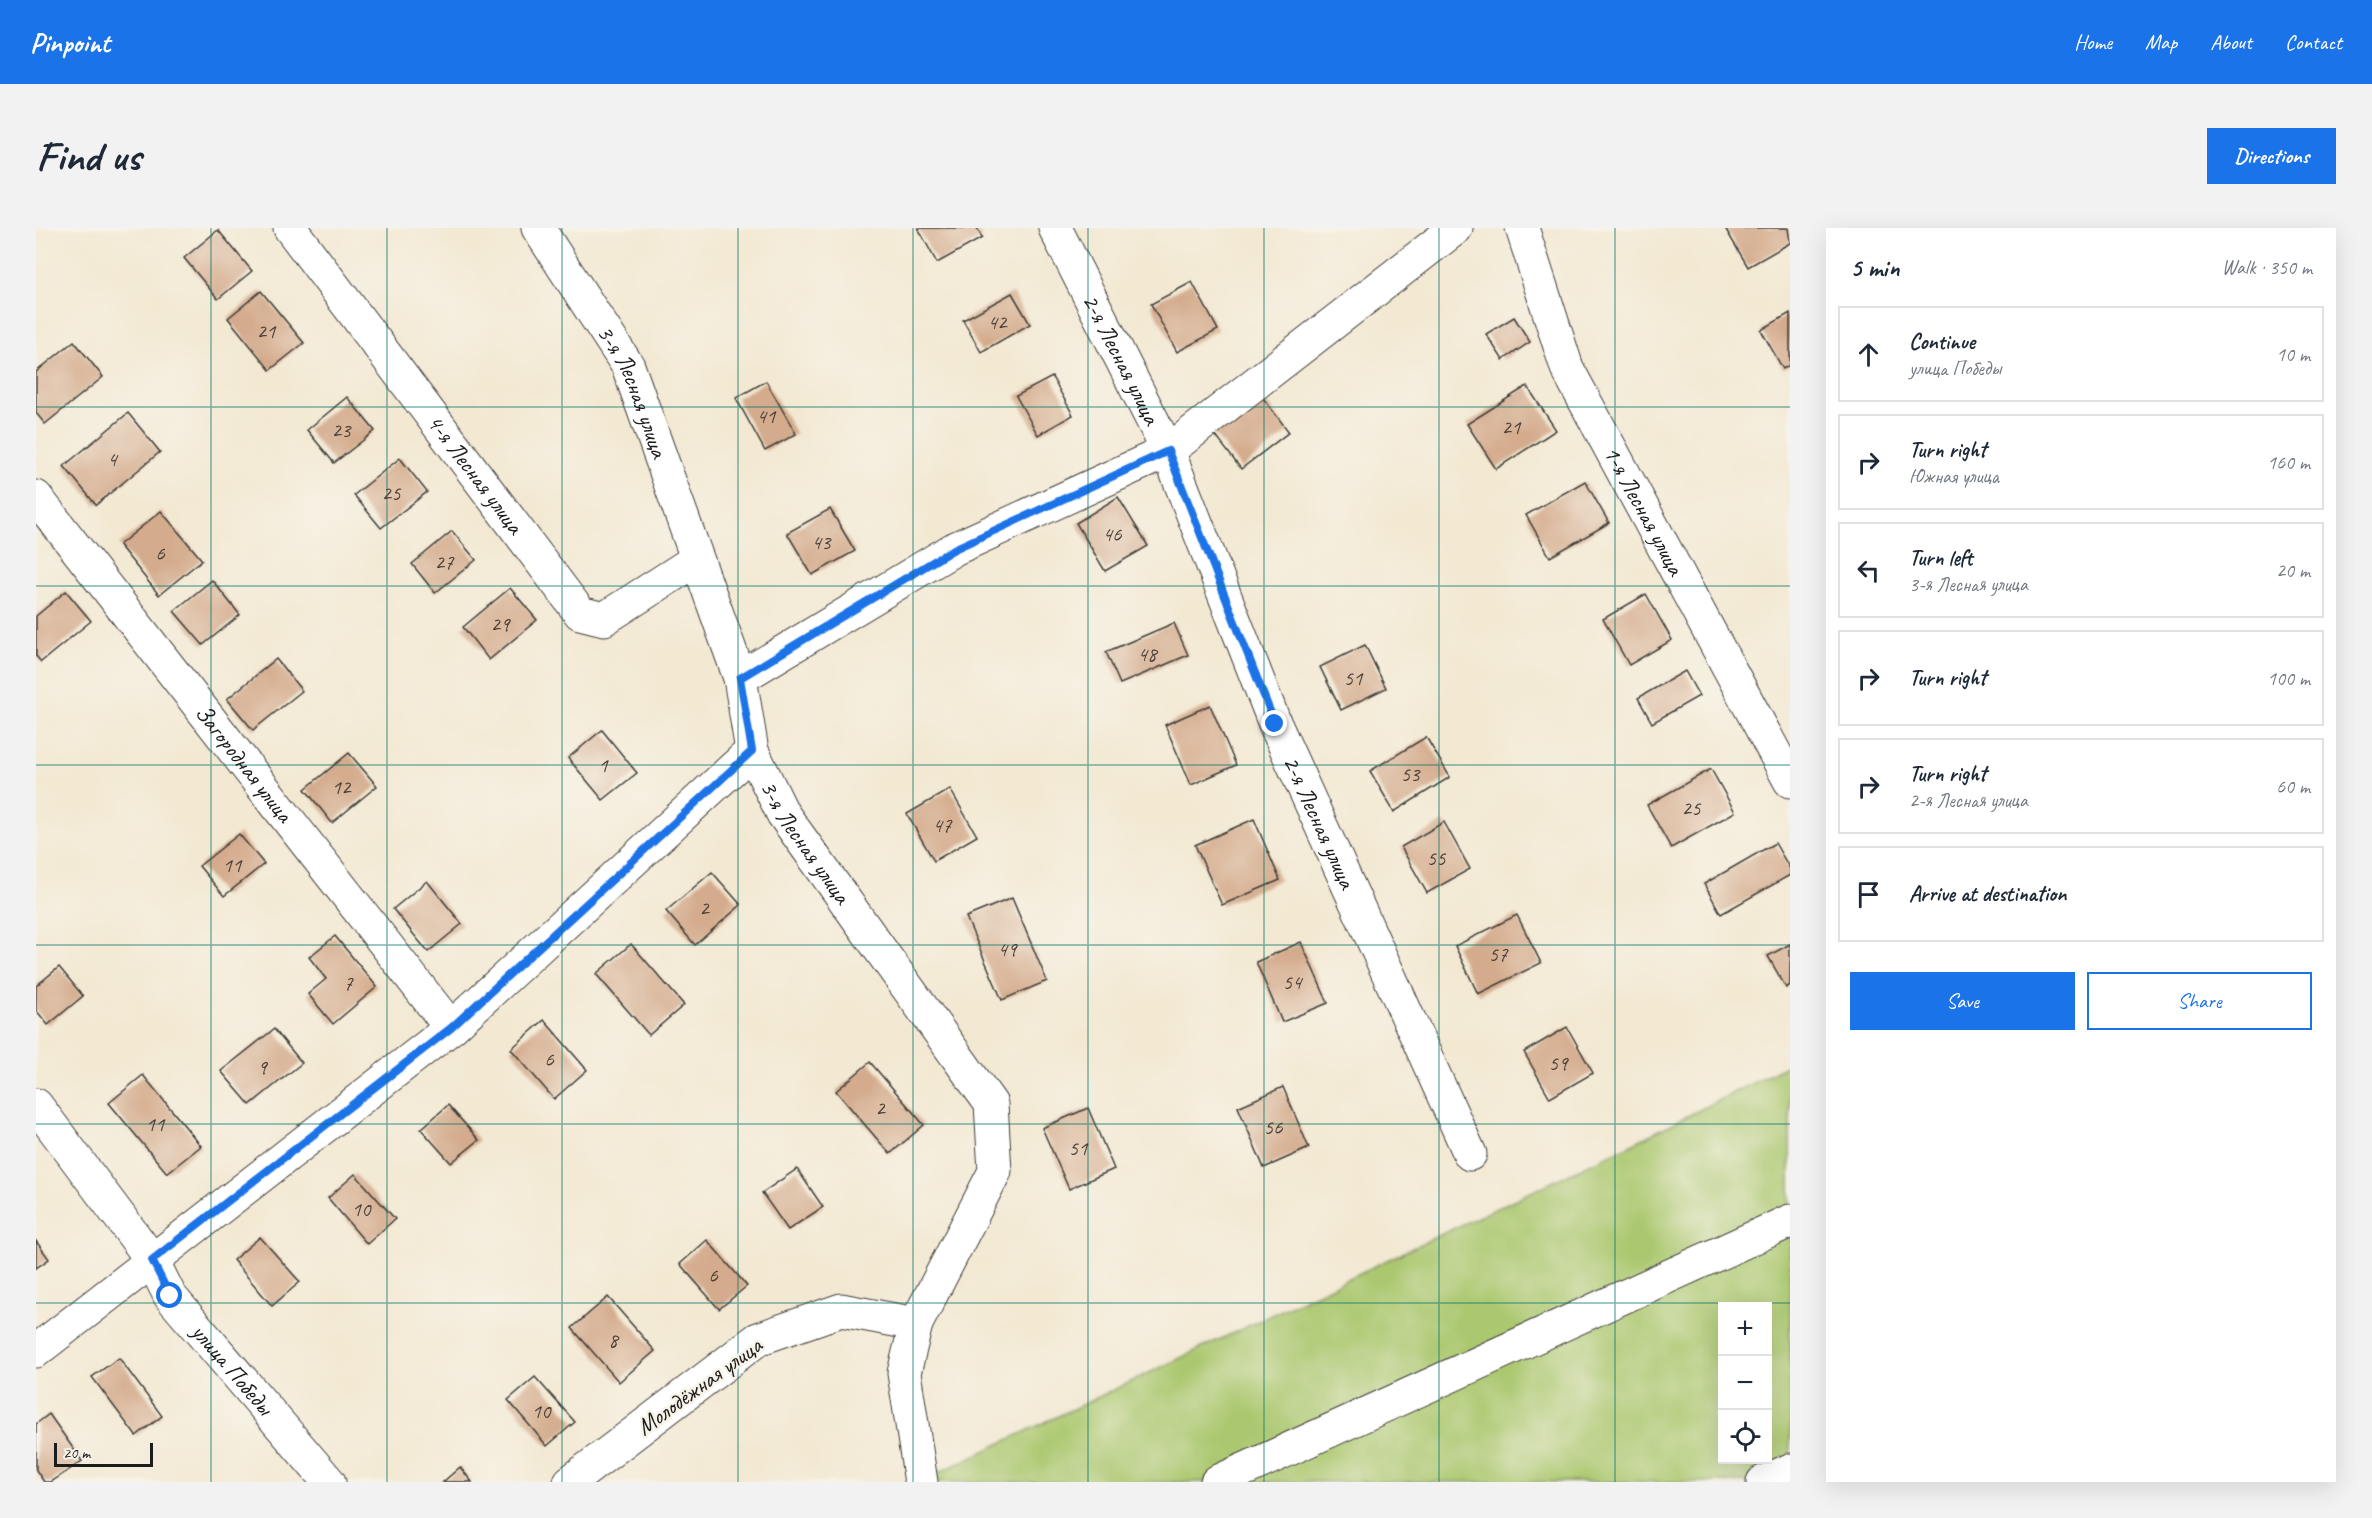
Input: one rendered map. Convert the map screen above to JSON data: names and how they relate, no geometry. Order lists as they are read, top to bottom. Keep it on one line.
{"streets":{"street":["2-я Лесная улица","3-я Лесная улица","4-я Лесная улица","1-я Лесная улица","Загородная улица","улица Победы","Молодёжная улица"]},"crossings":[["3-я Лесная улица","4-я Лесная улица"],["3-я Лесная улица","Молодёжная улица"]],"house_numbers":["42","21","41","21","23","4","25","46","43","6","27","29","48","51","1","53","12","25","47","55","11","2","49","57","54","7","6","59","9","2","11","56","51","10","6","8","10"],"scale_bar":"20 m","page":{"header":"Pinpoint","nav":["Home","Map","About","Contact"],"buttons":["Directions",["Save","Share"]],"title":"Find us","heading":["5 min","Walk · 350 m"],"list":[["Continue","улица Победы","10 m"],["Turn right","Южная улица","160 m"],["Turn left","3-я Лесная улица","20 m"],["Turn right","100 m"],["Turn right","2-я Лесная улица","60 m"],"Arrive at destination"],"map_buttons":["+","−"],"scale":"20 m"}}
